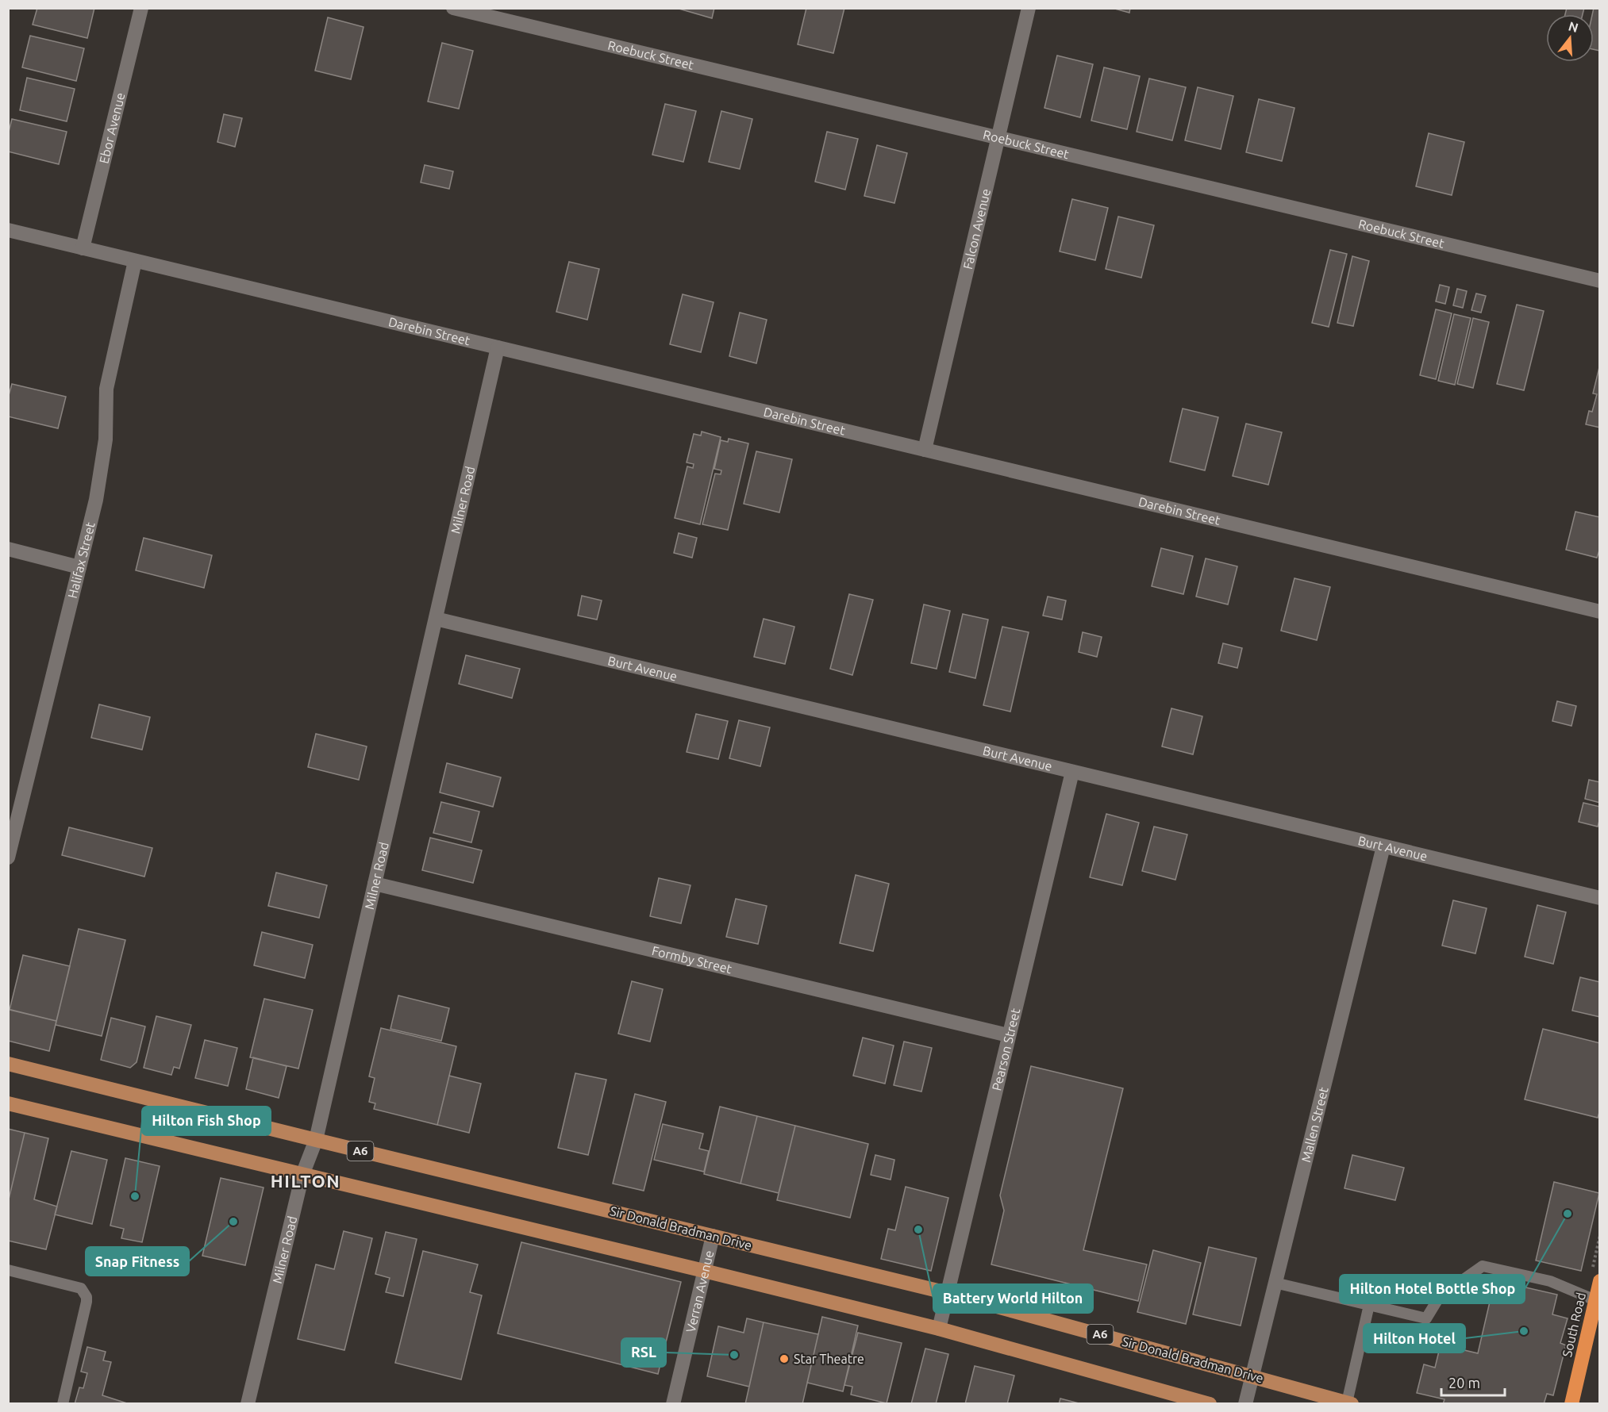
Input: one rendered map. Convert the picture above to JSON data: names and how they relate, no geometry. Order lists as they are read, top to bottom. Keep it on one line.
{"streets":{"highway":["South Road"],"main road":["A6","Sir Donald Bradman Drive"],"street":["Roebuck Street","Ebor Avenue","Falcon Avenue","Darebin Street","Milner Road","Halifax Street","Burt Avenue","Formby Street","Pearson Street","Mallen Street","Verran Avenue"]},"crossings":[["Roebuck Street","Falcon Avenue"],["Ebor Avenue","Darebin Street"],["Falcon Avenue","Darebin Street"],["Darebin Street","Milner Road"],["Darebin Street","Halifax Street"],["Milner Road","Burt Avenue"],["Milner Road","Formby Street"],["Milner Road","Sir Donald Bradman Drive"],["Burt Avenue","Pearson Street"],["Burt Avenue","Mallen Street"],["Formby Street","Pearson Street"],["Pearson Street","Sir Donald Bradman Drive"],["Mallen Street","Sir Donald Bradman Drive"],["Sir Donald Bradman Drive","Verran Avenue"]],"districts":["HILTON"],"places":["Hilton Fish Shop","Hilton Hotel Bottle Shop","Snap Fitness","Battery World Hilton","Hilton Hotel","RSL","Star Theatre"],"scale_bar":"20 m","north":"top"}
